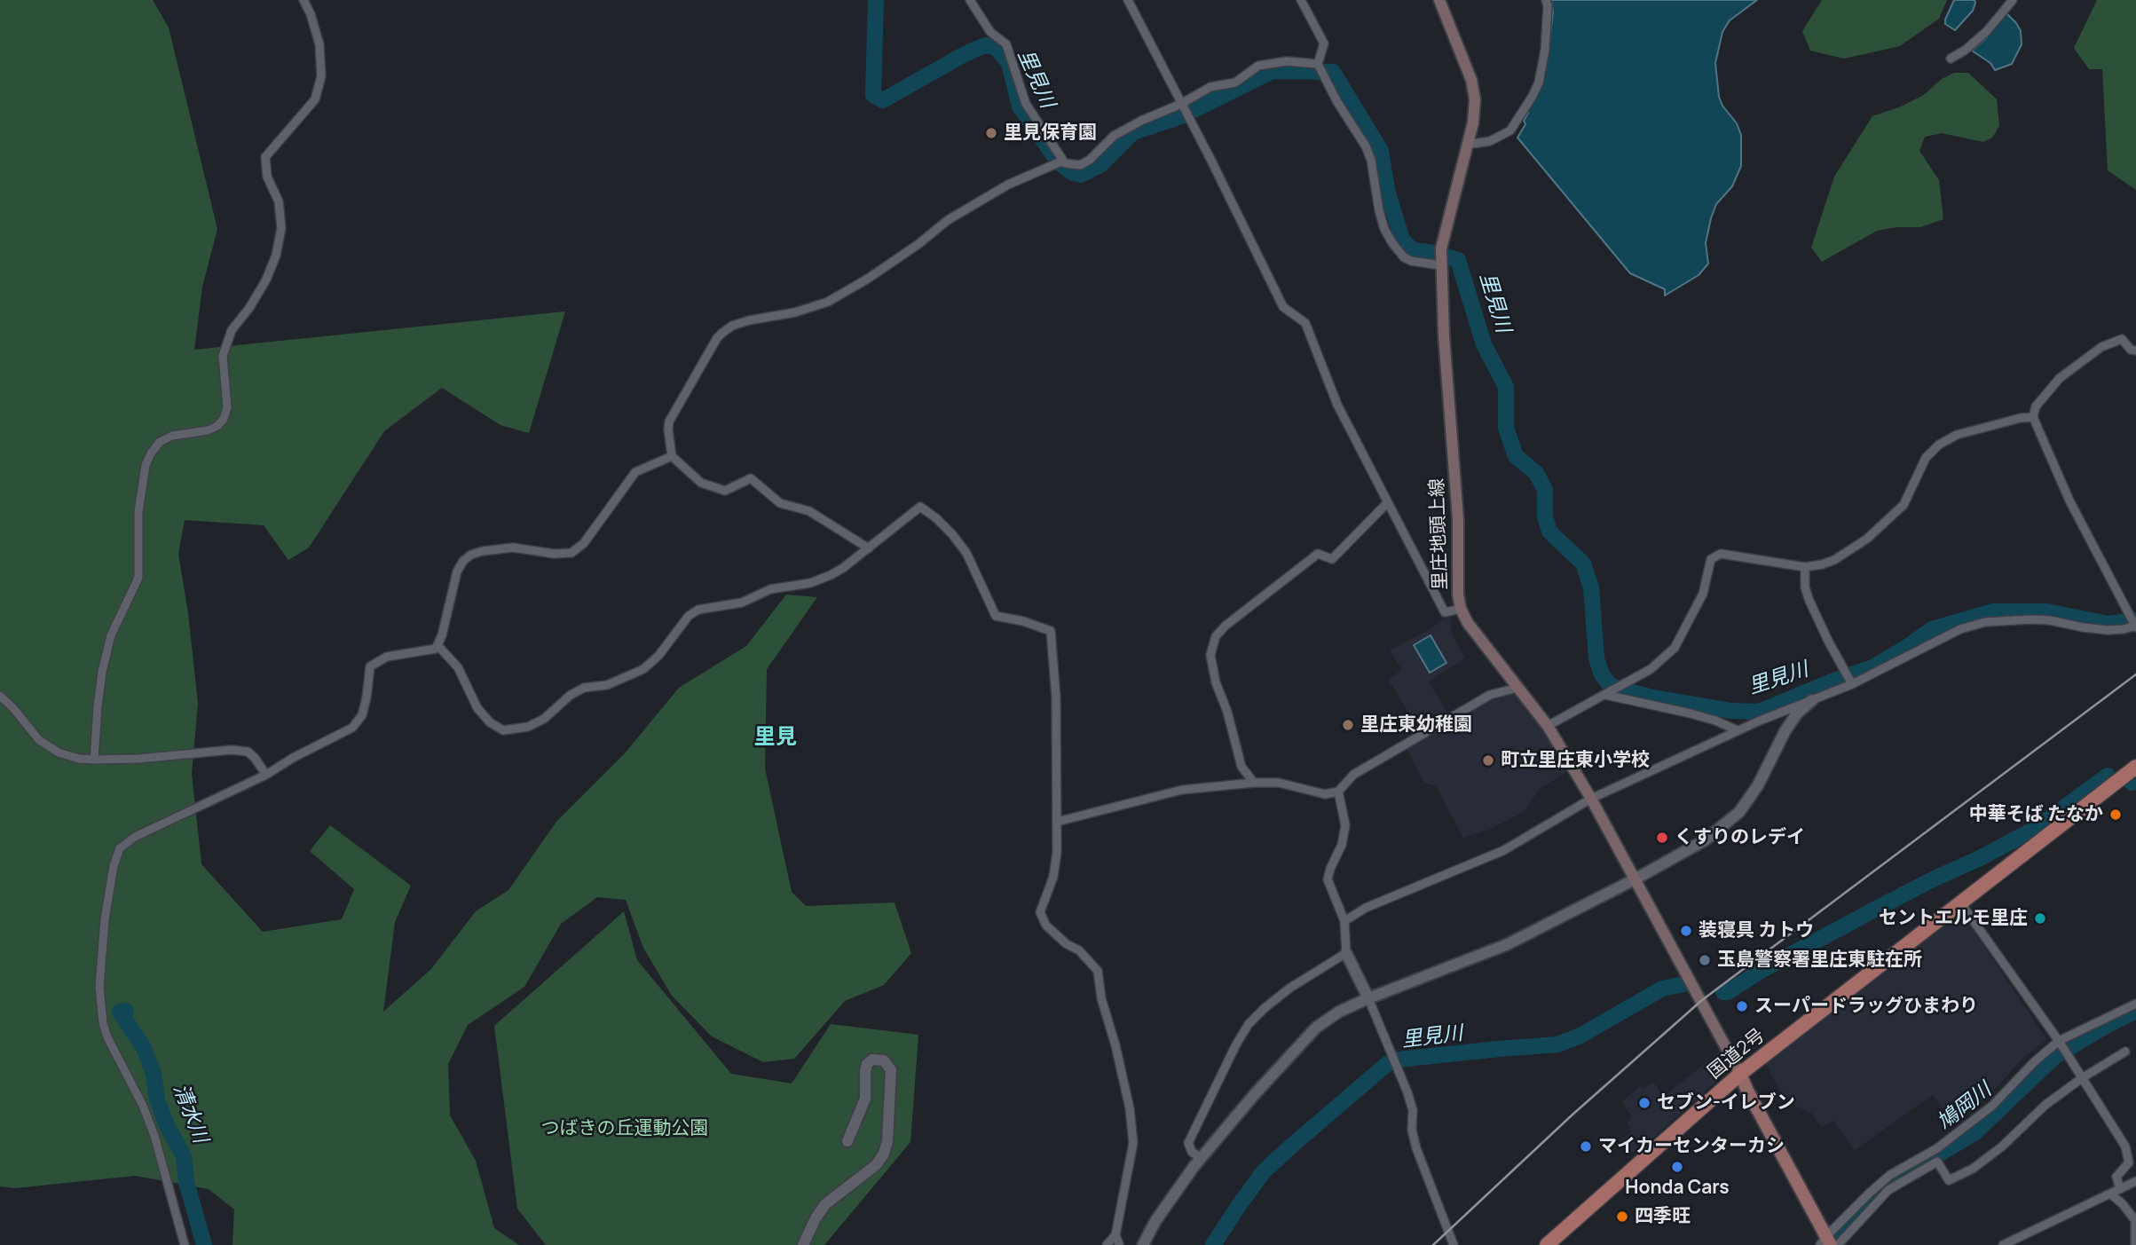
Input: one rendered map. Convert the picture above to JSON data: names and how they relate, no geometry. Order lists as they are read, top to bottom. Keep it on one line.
{"streets":{"highway":["国道2号"],"main road":["里庄地頭上線"]},"crossings":[["里庄地頭上線","国道2号"]],"districts":["里見"],"water":["里見川","鳩岡川","清水川"],"parks":["つばきの丘運動公園"],"places":["里見保育園","里庄東幼稚園","町立里庄東小学校","中華そば たなか","くすりのレデイ","セントエルモ里庄","装寝具 カトウ","玉島警察署里庄東駐在所","スーパードラッグひまわり","セブン-イレブン","マイカーセンターカシ","Honda Cars","四季旺"]}
